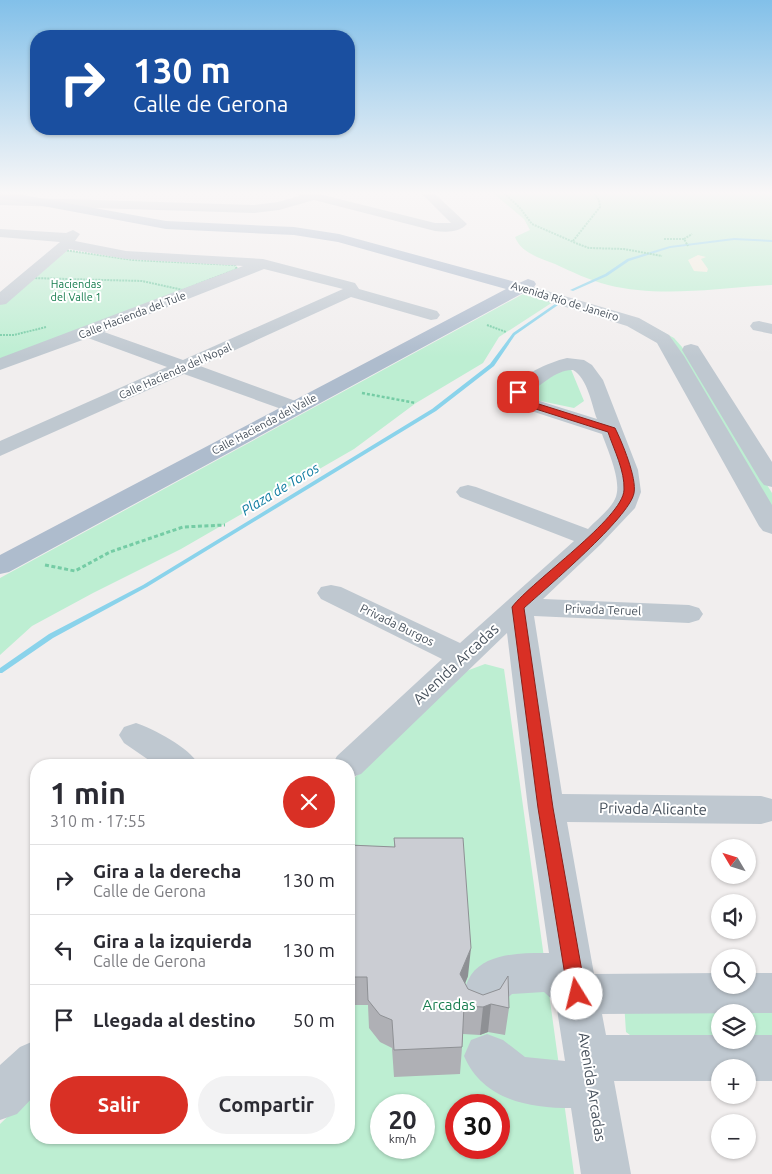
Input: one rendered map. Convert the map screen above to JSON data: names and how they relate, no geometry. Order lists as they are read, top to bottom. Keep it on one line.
{"streets":{"main road":["Avenida Río de Janeiro","Calle Hacienda del Valle"],"street":["Calle Hacienda del Tule","Calle Hacienda del Nopal","Privada Teruel","Privada Burgos","Avenida Arcadas","Privada Alicante"]},"crossings":[["Avenida Río de Janeiro","Calle Hacienda del Valle"],["Privada Teruel","Avenida Arcadas"],["Privada Burgos","Avenida Arcadas"],["Avenida Arcadas","Privada Alicante"]],"water":["Plaza de Toros"],"parks":["Haciendas del Valle 1","Arcadas"],"north":"top left","page":{"turn":["130 m","Calle de Gerona"],"heading":["1 min","310 m · 17:55"],"map_buttons":["+","−"],"list":[{"name":"Gira a la derecha","note":"Calle de Gerona","value":"130 m"},{"name":"Gira a la izquierda","note":"Calle de Gerona","value":"130 m"},{"name":"Llegada al destino","value":"50 m"}],"buttons":["Salir","Compartir"],"speed":"20 km/h","limit":"30"}}
